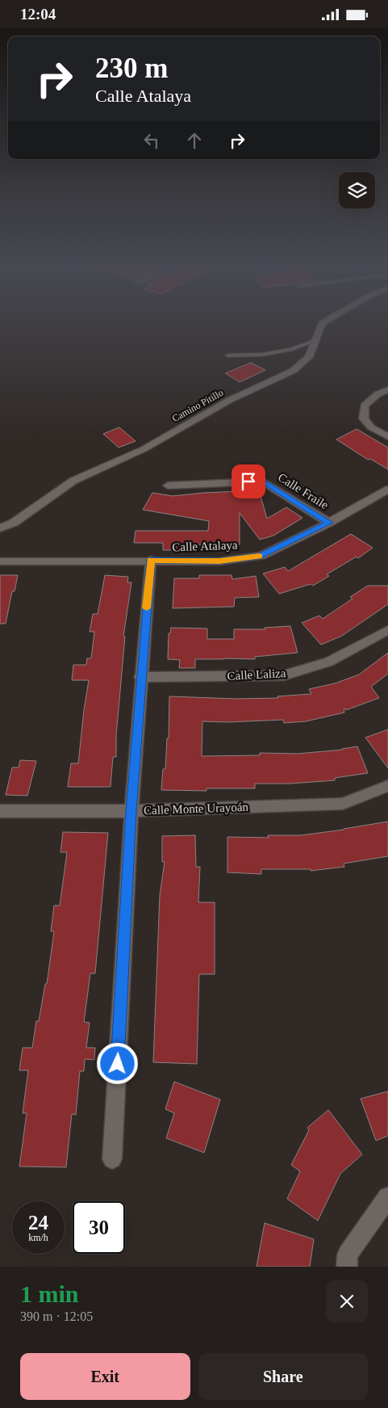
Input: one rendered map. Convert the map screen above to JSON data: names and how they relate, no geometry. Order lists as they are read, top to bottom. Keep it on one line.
{"streets":{"street":["Camino Pitillo","Calle Fraile","Calle Atalaya","Calle Laliza","Calle Monte Urayoán"]},"crossings":[["Calle Fraile","Calle Atalaya"]],"page":{"status":"12:04","turn":["230 m","Calle Atalaya"],"speed":"24 km/h","limit":"30","heading":["1 min","390 m · 12:05"],"buttons":["Exit","Share"]}}
